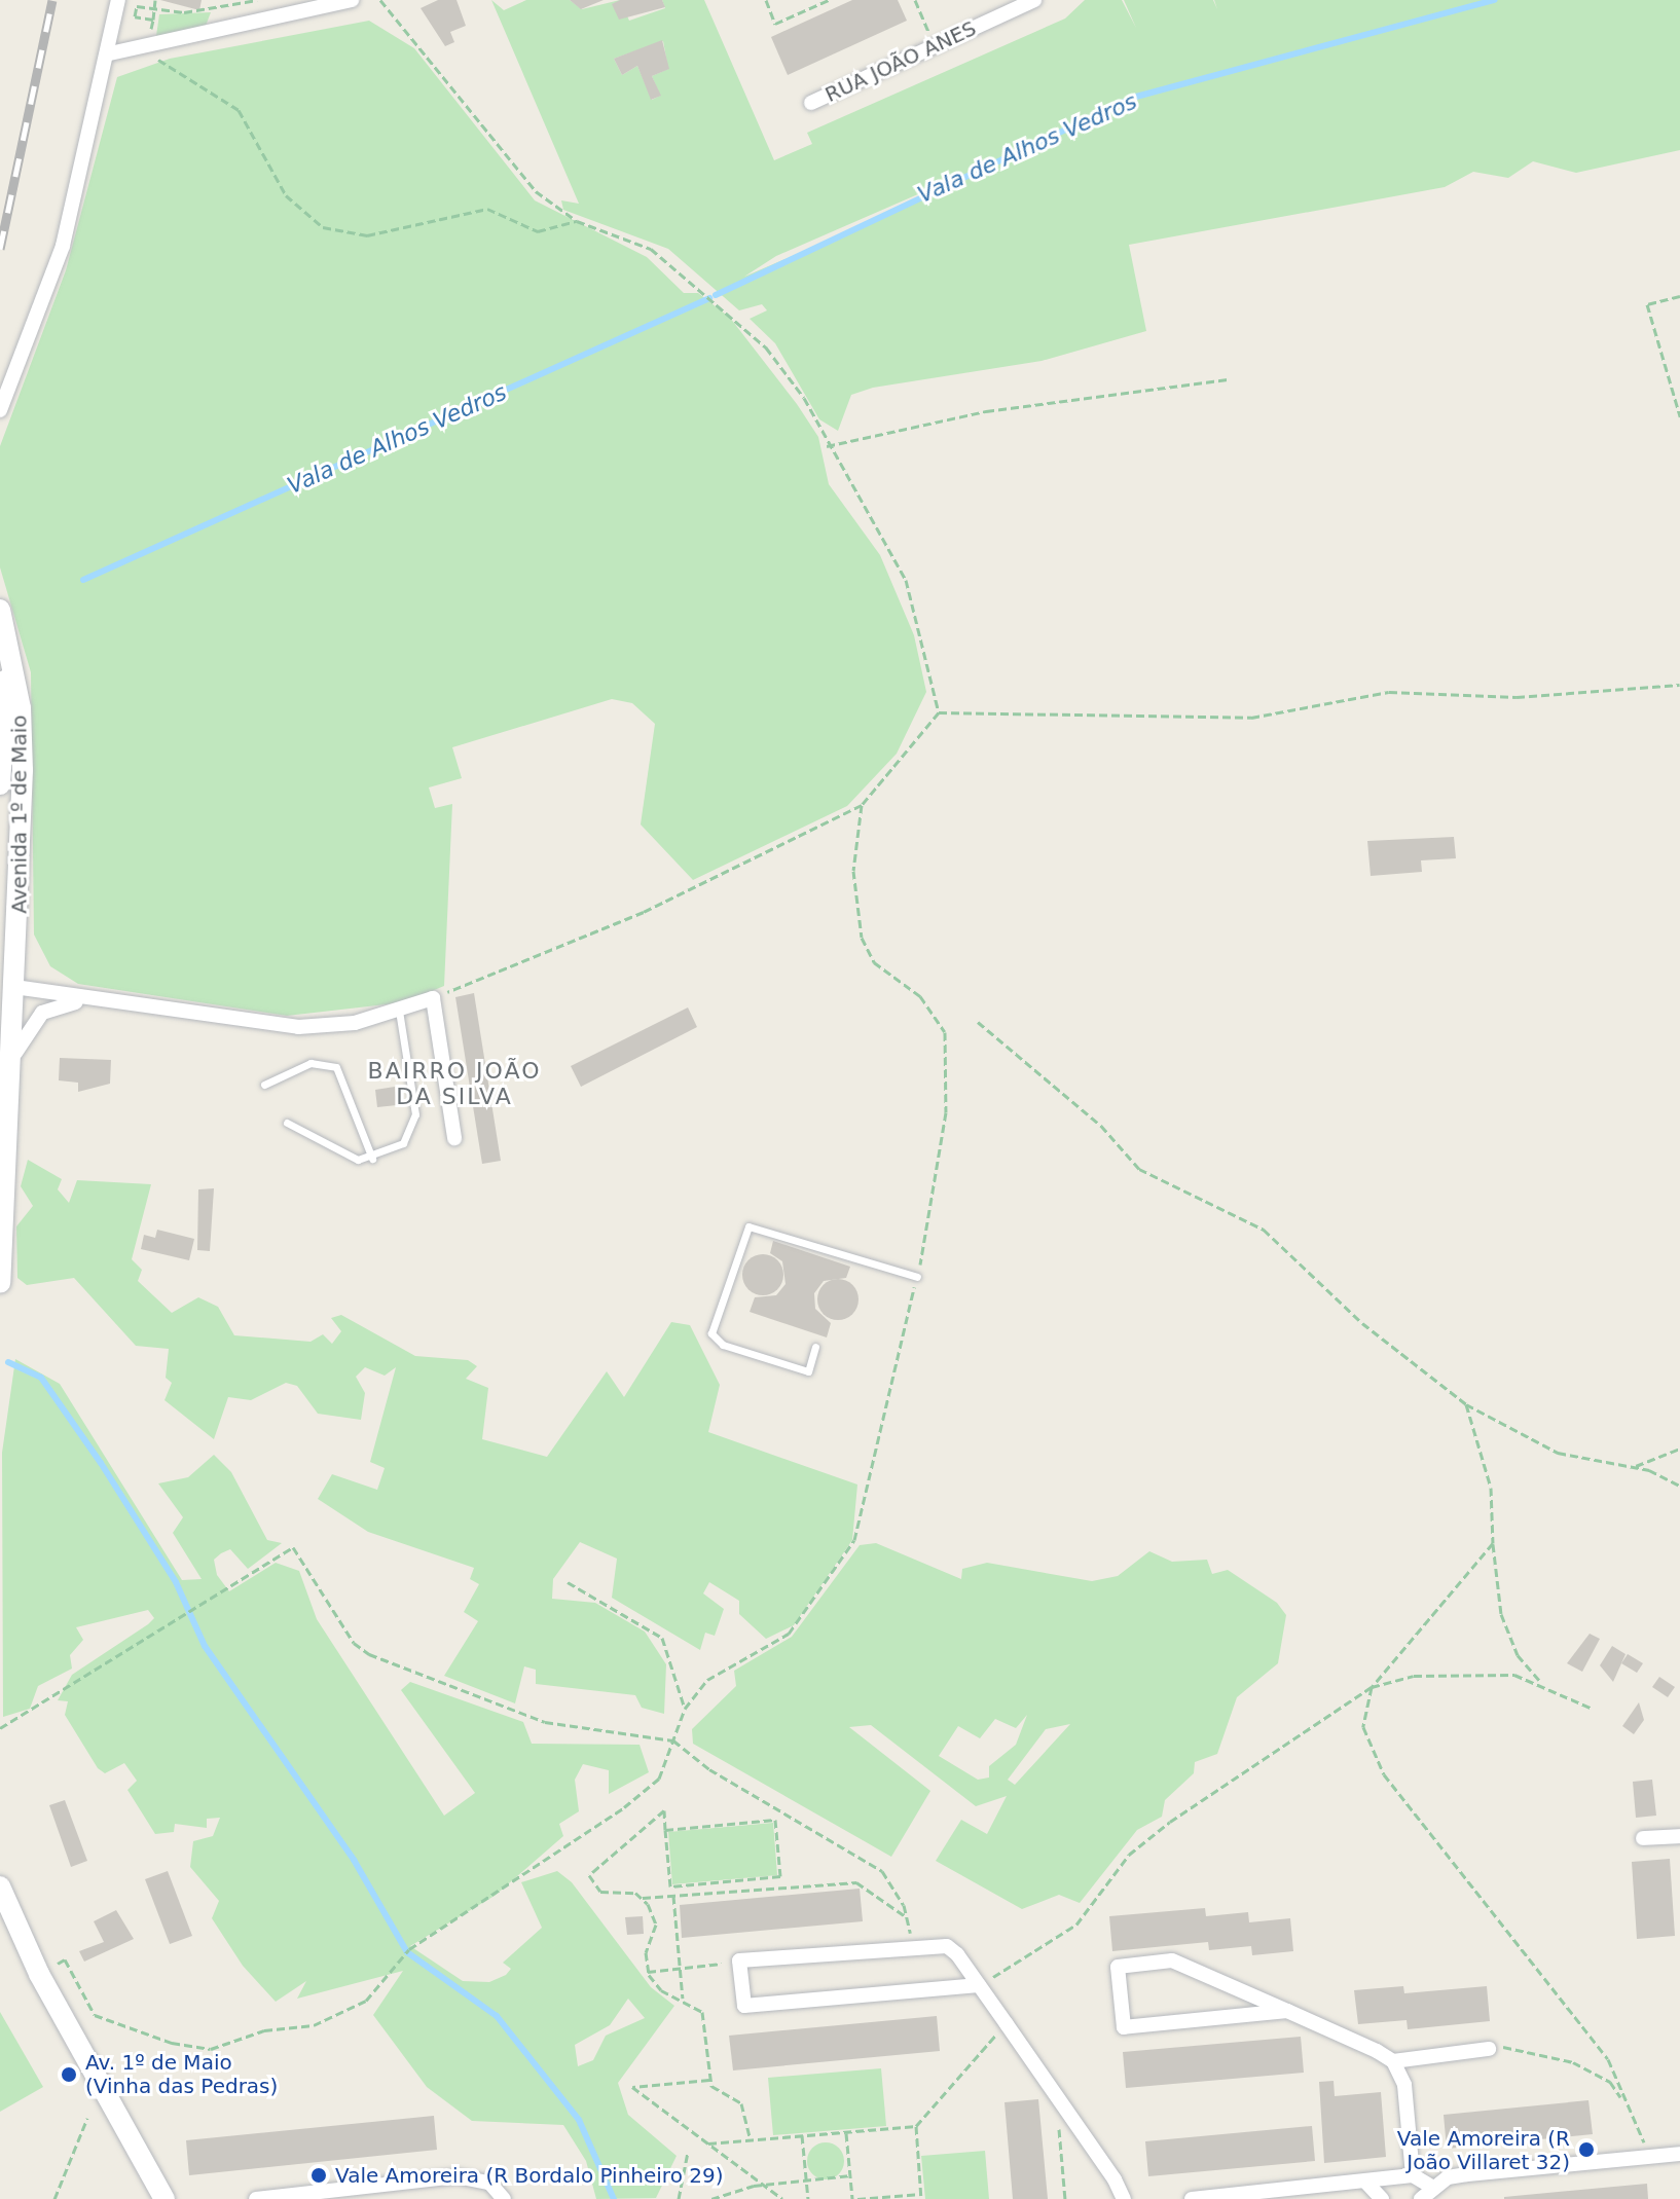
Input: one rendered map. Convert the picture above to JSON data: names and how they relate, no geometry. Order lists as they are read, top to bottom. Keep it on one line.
{"streets":{"main road":["Avenida 1º de Maio"],"street":["RUA JOÃO ANES"]},"districts":["BAIRRO JOÃO DA SILVA"],"water":["Vala de Alhos Vedros"],"places":["Av. 1º de Maio (Vinha das Pedras)","Vale Amoreira (R João Villaret 32)","Vale Amoreira (R Bordalo Pinheiro 29)"]}
